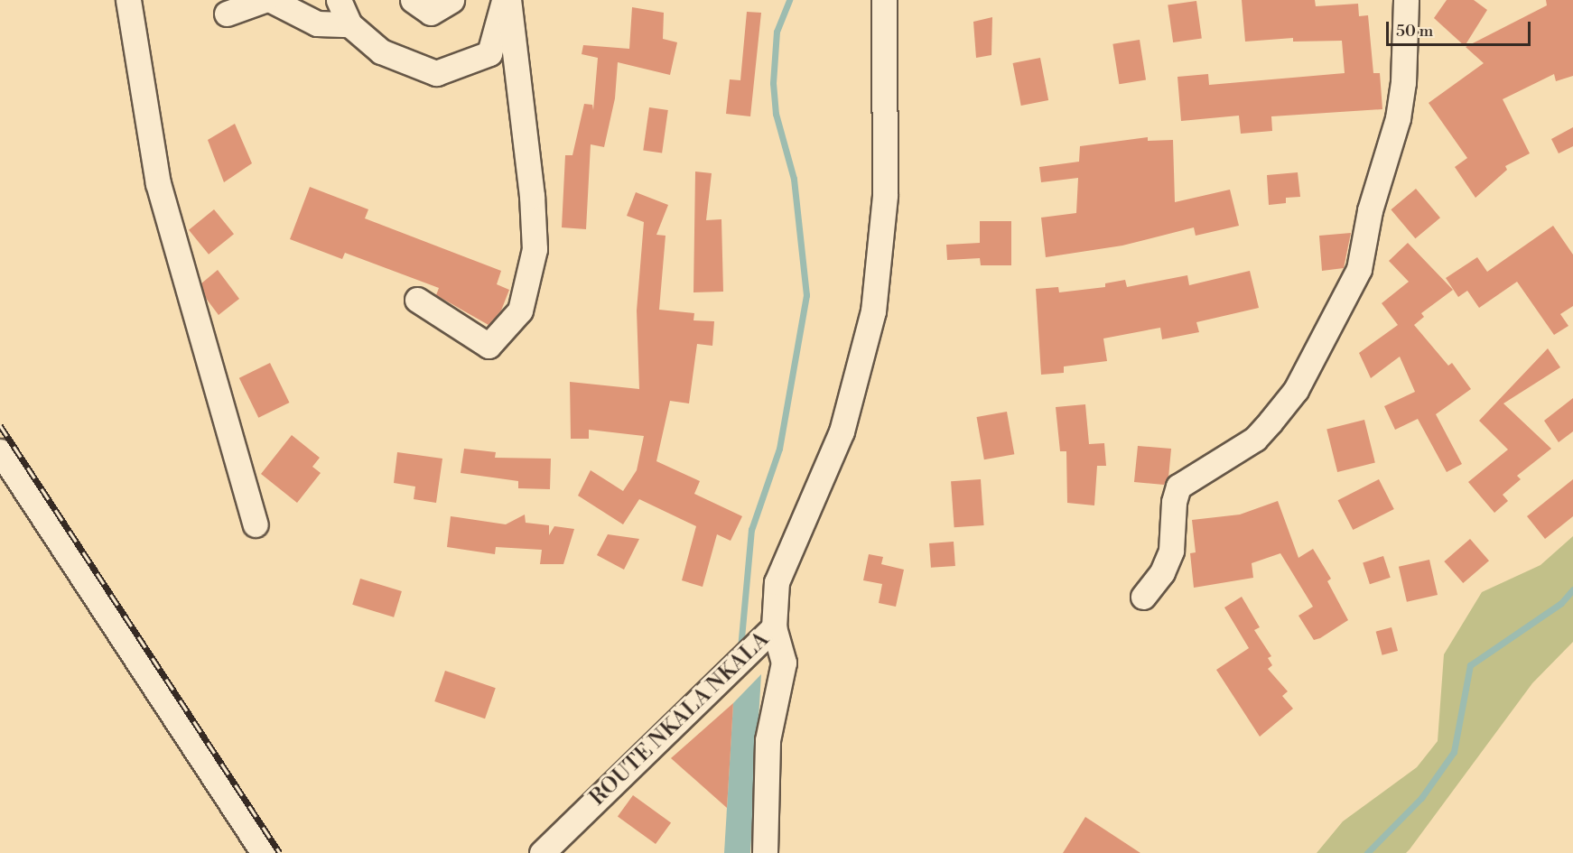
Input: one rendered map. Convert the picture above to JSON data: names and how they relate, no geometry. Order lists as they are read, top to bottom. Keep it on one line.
{"streets":{"street":["ROUTE NKALA NKALA"]},"scale_bar":"50 m"}
